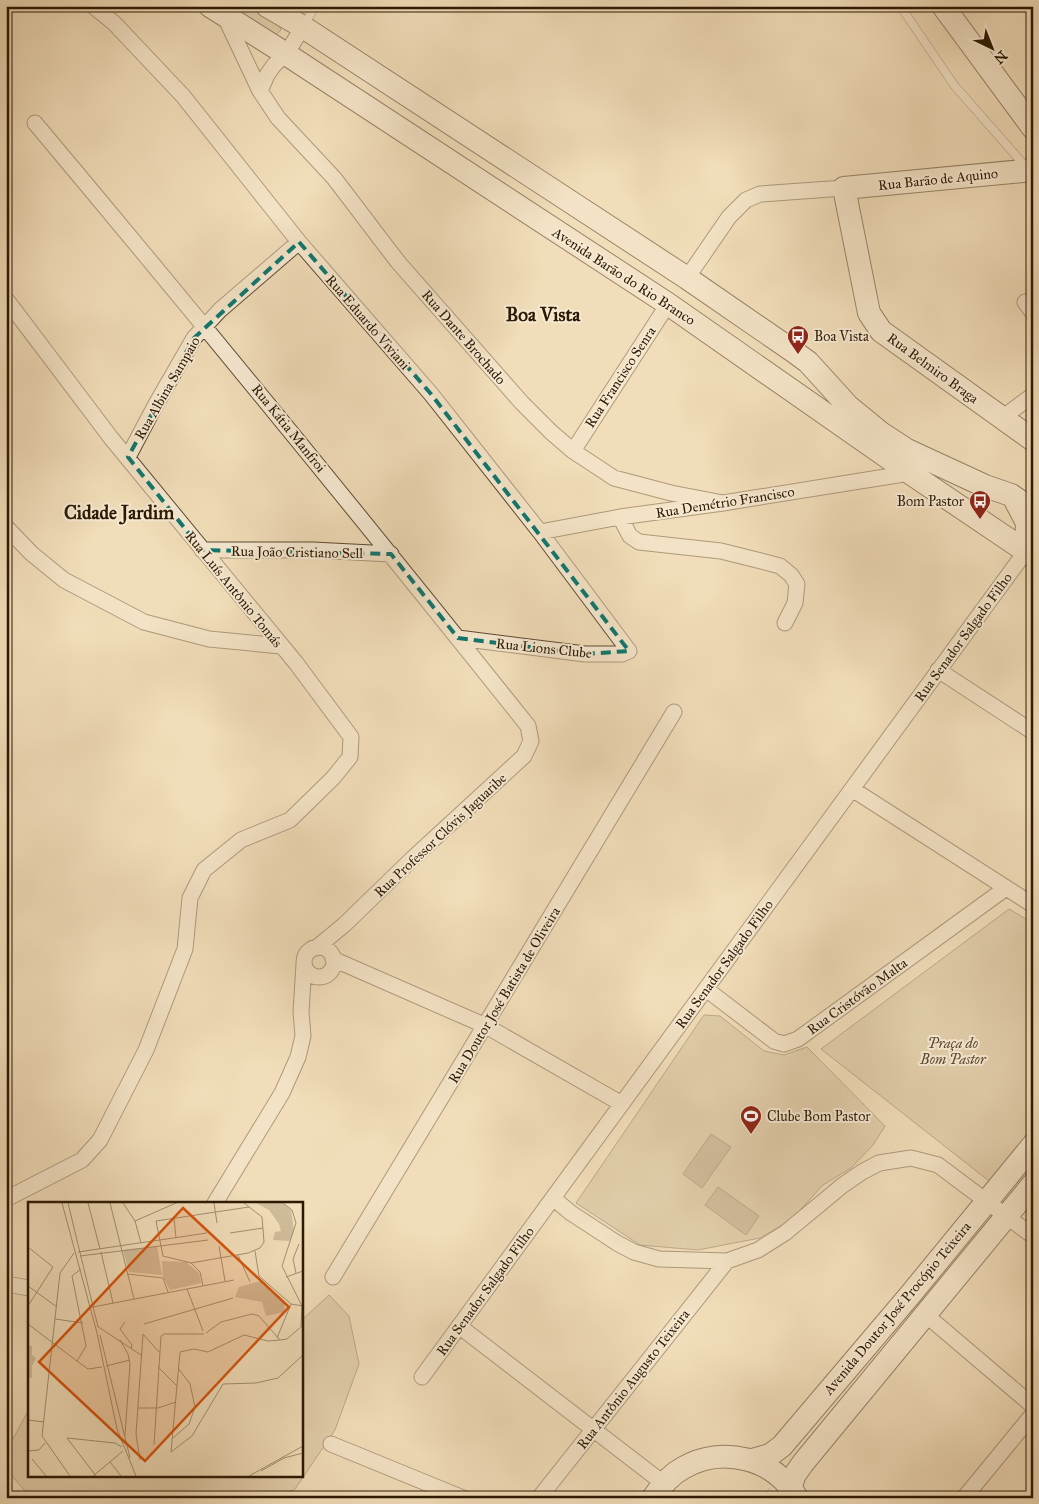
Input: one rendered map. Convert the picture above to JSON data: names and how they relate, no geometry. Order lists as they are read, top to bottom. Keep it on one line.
{"streets":{"main road":["Rua Barão de Aquino","Avenida Barão do Rio Branco","Rua Belmiro Braga","Avenida Doutor José Procópio Teixeira"],"street":["Rua Eduardo Viviani","Rua Dante Brochado","Rua Francisco Senra","Rua Albina Sampaio","Rua Kátia Manfroi","Rua Demétrio Francisco","Rua João Cristiano Sell","Rua Luís Antônio Tomás","Rua Senador Salgado Filho","Rua Lions Clube","Rua Professor Clóvis Jaguaribe","Rua Doutor José Batista de Oliveira","Rua Cristóvão Malta","Rua Antônio Augusto Teixeira"]},"crossings":[["Rua Barão de Aquino","Rua Belmiro Braga"],["Avenida Barão do Rio Branco","Rua Dante Brochado"],["Avenida Barão do Rio Branco","Rua Francisco Senra"],["Avenida Barão do Rio Branco","Rua Demétrio Francisco"],["Avenida Barão do Rio Branco","Rua Senador Salgado Filho"],["Rua Eduardo Viviani","Rua Albina Sampaio"],["Rua Eduardo Viviani","Rua Demétrio Francisco"],["Rua Eduardo Viviani","Rua Lions Clube"],["Rua Dante Brochado","Rua Francisco Senra"],["Rua Dante Brochado","Rua Demétrio Francisco"],["Rua Albina Sampaio","Rua Kátia Manfroi"],["Rua Albina Sampaio","Rua Luís Antônio Tomás"],["Rua Kátia Manfroi","Rua João Cristiano Sell"],["Rua Kátia Manfroi","Rua Lions Clube"],["Rua Kátia Manfroi","Rua Professor Clóvis Jaguaribe"],["Rua João Cristiano Sell","Rua Luís Antônio Tomás"],["Rua Senador Salgado Filho","Rua Cristóvão Malta"]],"districts":["Boa Vista","Cidade Jardim"],"parks":["Praça do Bom Pastor"],"places":{"bus stop":["Boa Vista","Bom Pastor"],"sports":["Clube Bom Pastor"]},"north":"bottom right"}
